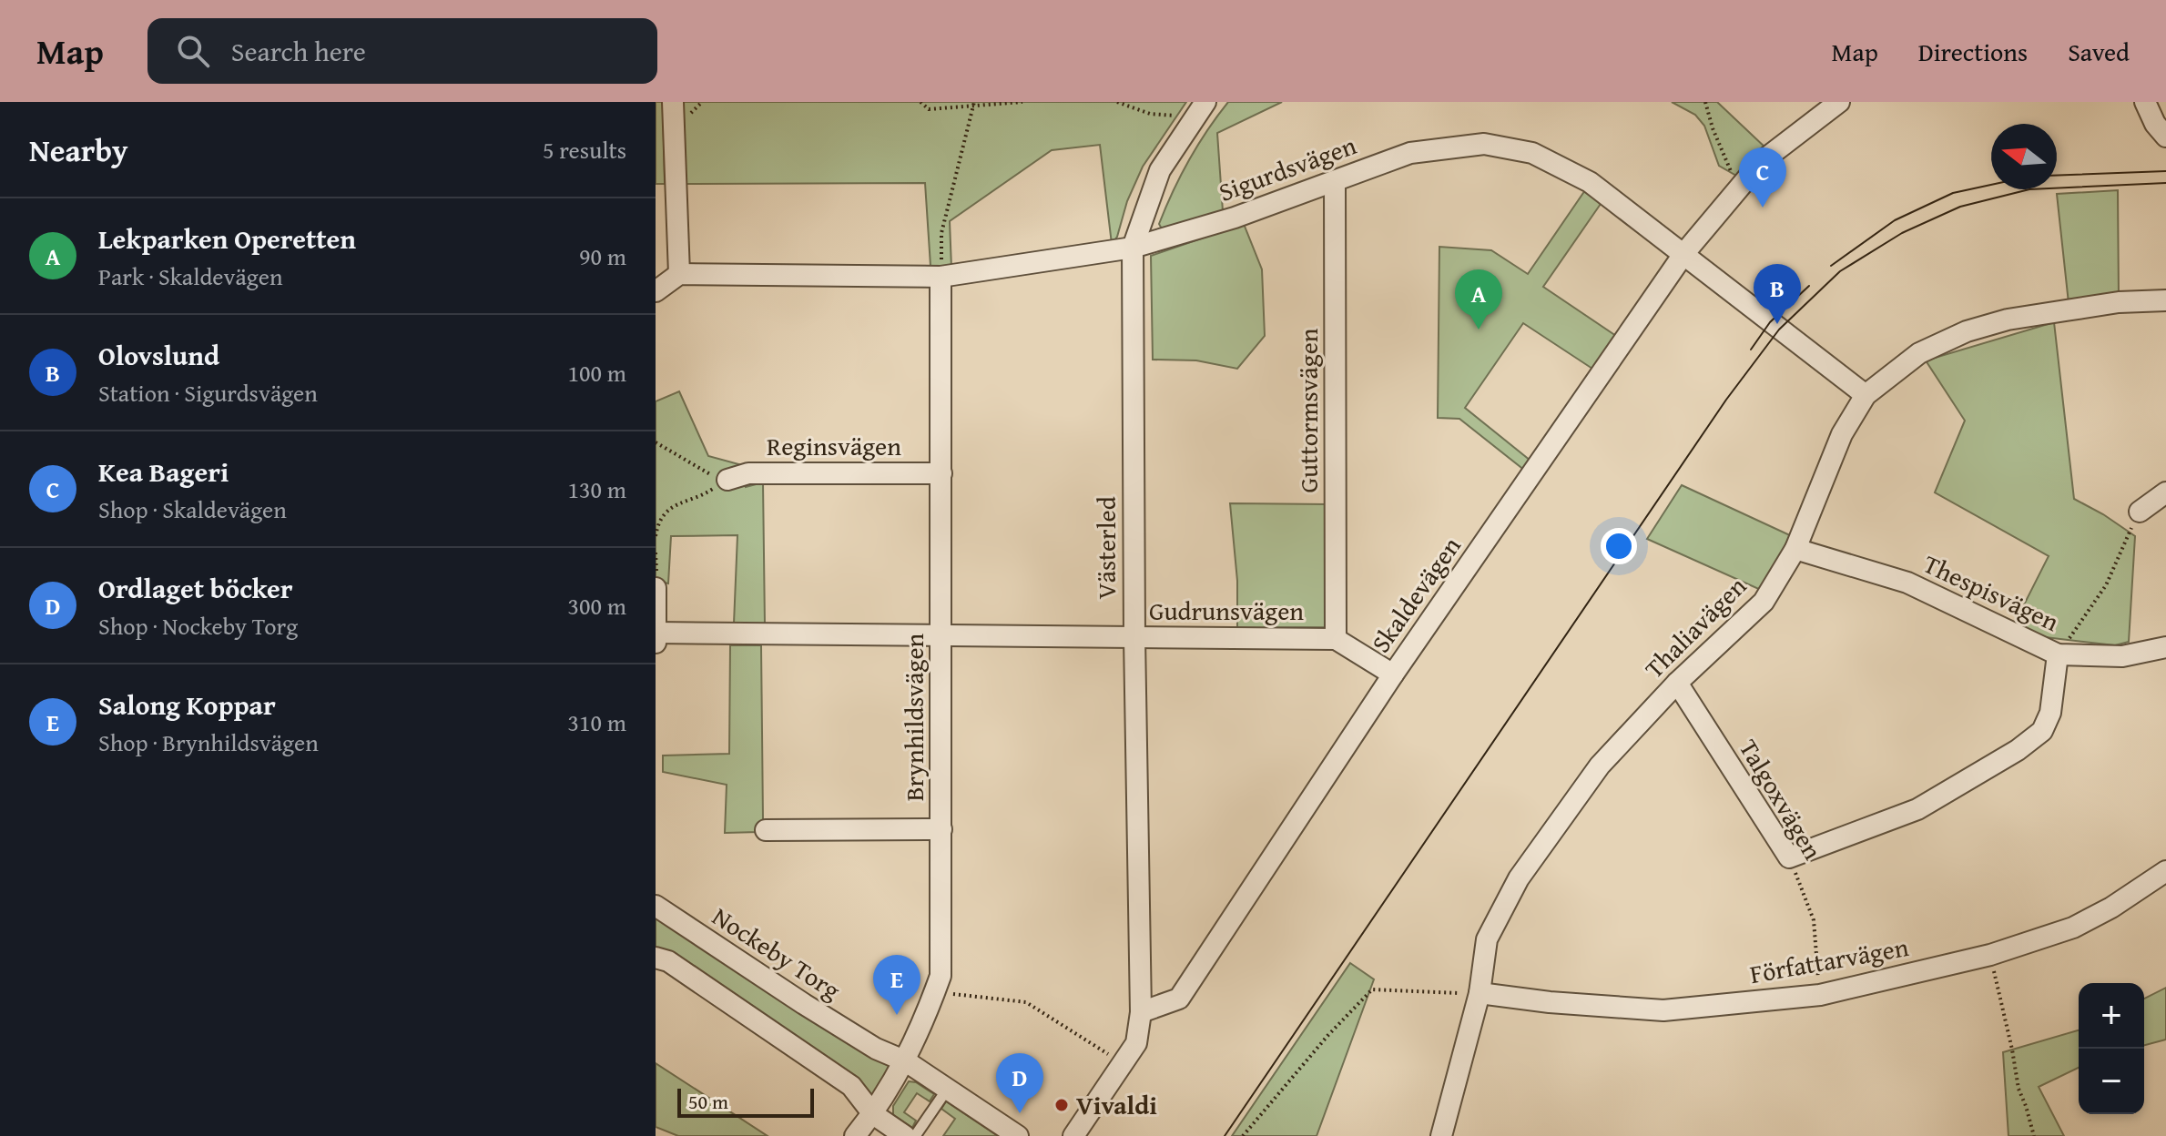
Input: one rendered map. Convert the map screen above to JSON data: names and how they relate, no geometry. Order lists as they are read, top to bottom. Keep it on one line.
{"streets":{"street":["Sigurdsvägen","Guttormsvägen","Reginsvägen","Västerled","Thespisvägen","Skaldevägen","Gudrunsvägen","Thaliavägen","Brynhildsvägen","Talgoxvägen","Nockeby Torg","Författarvägen"]},"crossings":[["Sigurdsvägen","Guttormsvägen"],["Sigurdsvägen","Västerled"],["Sigurdsvägen","Skaldevägen"],["Sigurdsvägen","Thaliavägen"],["Sigurdsvägen","Brynhildsvägen"],["Guttormsvägen","Gudrunsvägen"],["Reginsvägen","Brynhildsvägen"],["Västerled","Skaldevägen"],["Västerled","Gudrunsvägen"],["Thespisvägen","Thaliavägen"],["Skaldevägen","Gudrunsvägen"],["Gudrunsvägen","Brynhildsvägen"],["Thaliavägen","Talgoxvägen"],["Thaliavägen","Författarvägen"],["Brynhildsvägen","Nockeby Torg"],["Talgoxvägen","Författarvägen"]],"places":["Vivaldi"],"scale_bar":"50 m","north":"left","page":{"header":"Map","search":"Search here","nav":["Map","Directions","Saved"],"heading":["Nearby","5 results"],"pins":["C","B","A","E","D"],"list":[{"mark":"A","name":"Lekparken Operetten","note":"Park · Skaldevägen","value":"90 m"},{"mark":"B","name":"Olovslund","note":"Station · Sigurdsvägen","value":"100 m"},{"mark":"C","name":"Kea Bageri","note":"Shop · Skaldevägen","value":"130 m"},{"mark":"D","name":"Ordlaget böcker","note":"Shop · Nockeby Torg","value":"300 m"},{"mark":"E","name":"Salong Koppar","note":"Shop · Brynhildsvägen","value":"310 m"}],"map_buttons":["+","−"],"scale":"50 m"}}
